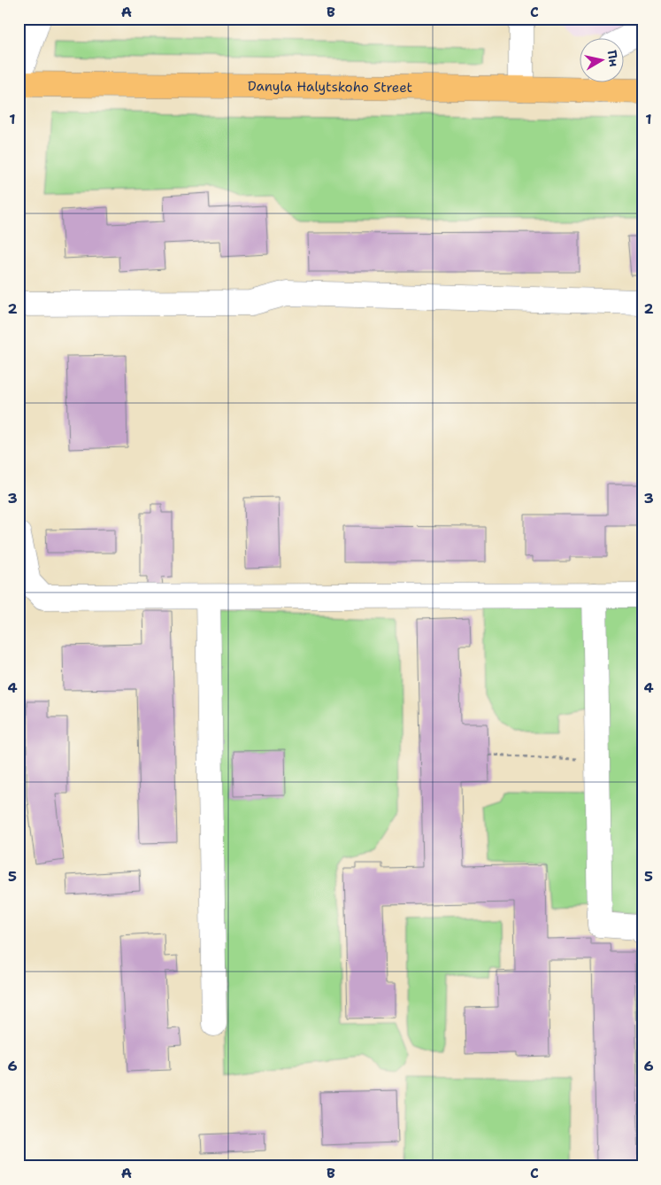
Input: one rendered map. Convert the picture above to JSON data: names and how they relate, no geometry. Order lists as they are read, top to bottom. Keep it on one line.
{"streets":{"main road":["Danyla Halytskoho Street"]},"north":"right","grid":{"columns":["A","B","C"],"rows":["1","2","3","4","5","6"]}}
